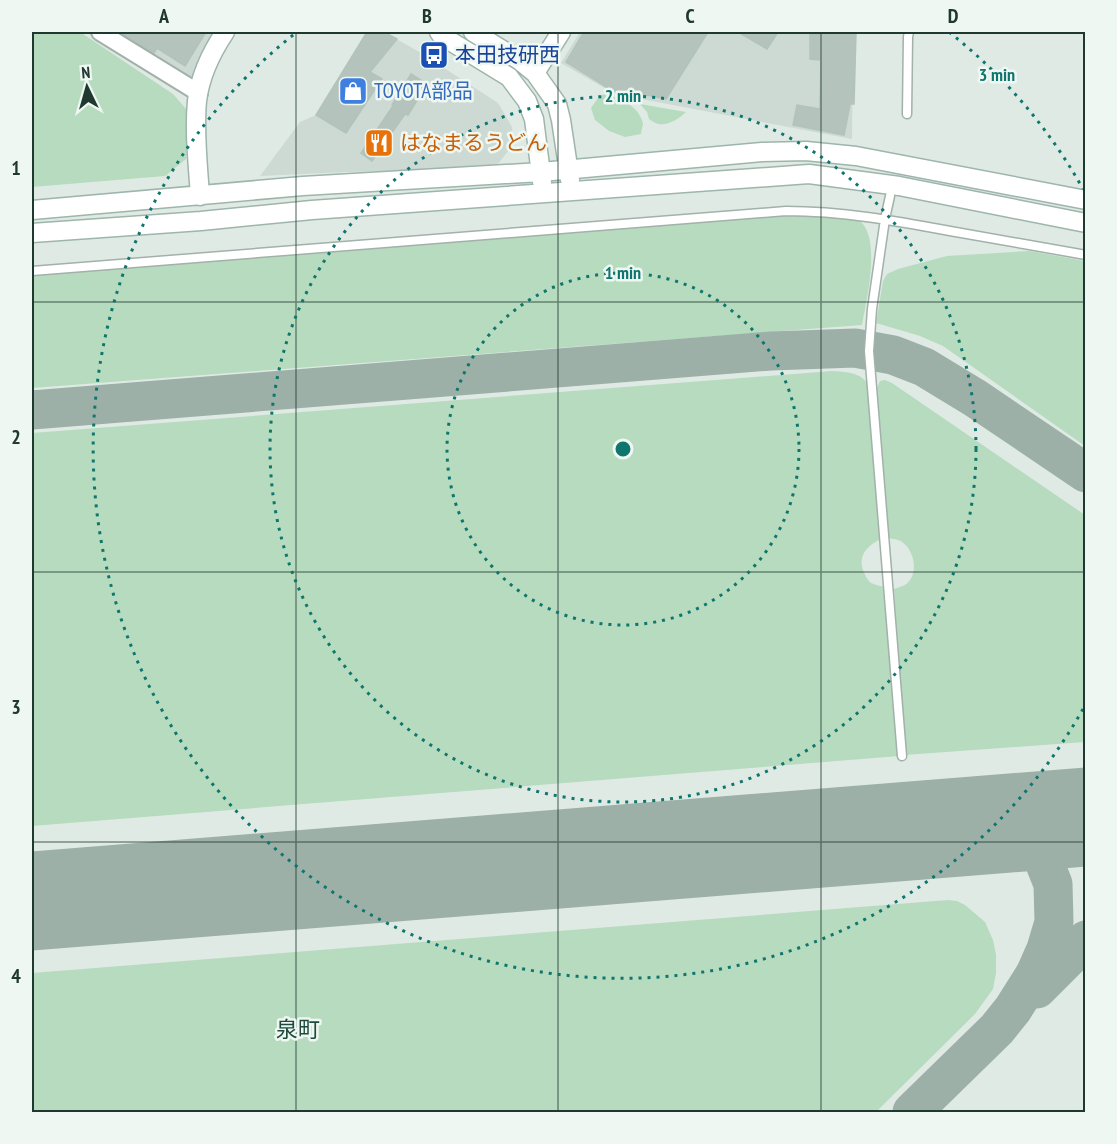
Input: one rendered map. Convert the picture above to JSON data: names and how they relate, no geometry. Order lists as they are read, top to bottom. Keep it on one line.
{"districts":["泉町"],"places":{"bus stop":["本田技研西"],"shop":["TOYOTA部品"],"restaurant":["はなまるうどん"]},"north":"top","grid":{"columns":["A","B","C","D"],"rows":["1","2","3","4"]},"rings":["3 min","2 min","1 min"]}
